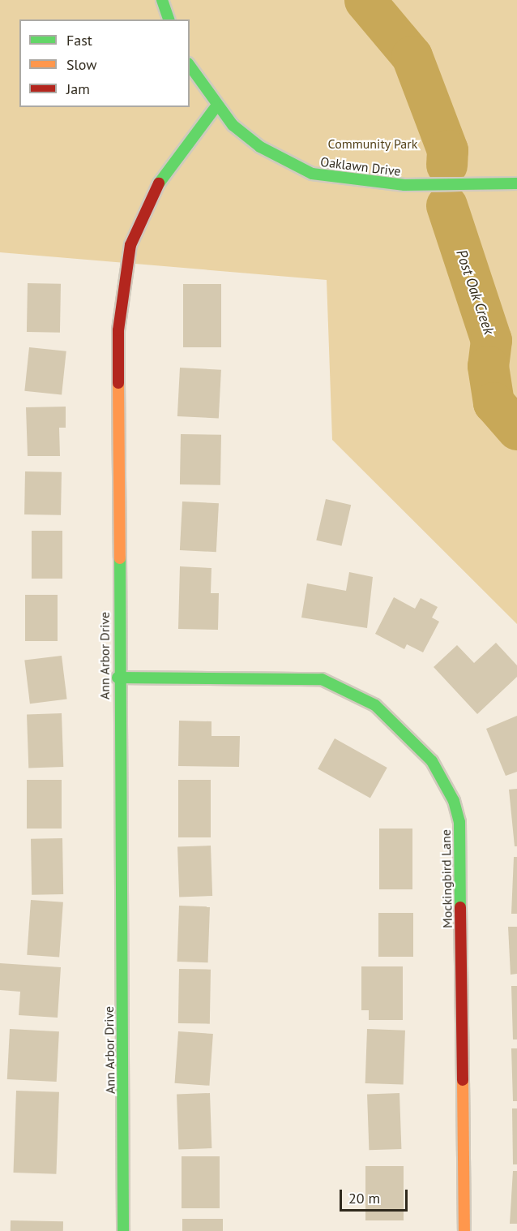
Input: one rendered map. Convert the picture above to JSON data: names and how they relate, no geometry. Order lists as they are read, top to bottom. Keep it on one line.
{"streets":{"street":["Oaklawn Drive","Ann Arbor Drive","Mockingbird Lane"]},"crossings":[["Oaklawn Drive","Ann Arbor Drive"],["Ann Arbor Drive","Mockingbird Lane"]],"water":["Post Oak Creek"],"parks":["Community Park"],"legend":["Fast","Slow","Jam"],"scale_bar":"20 m"}
